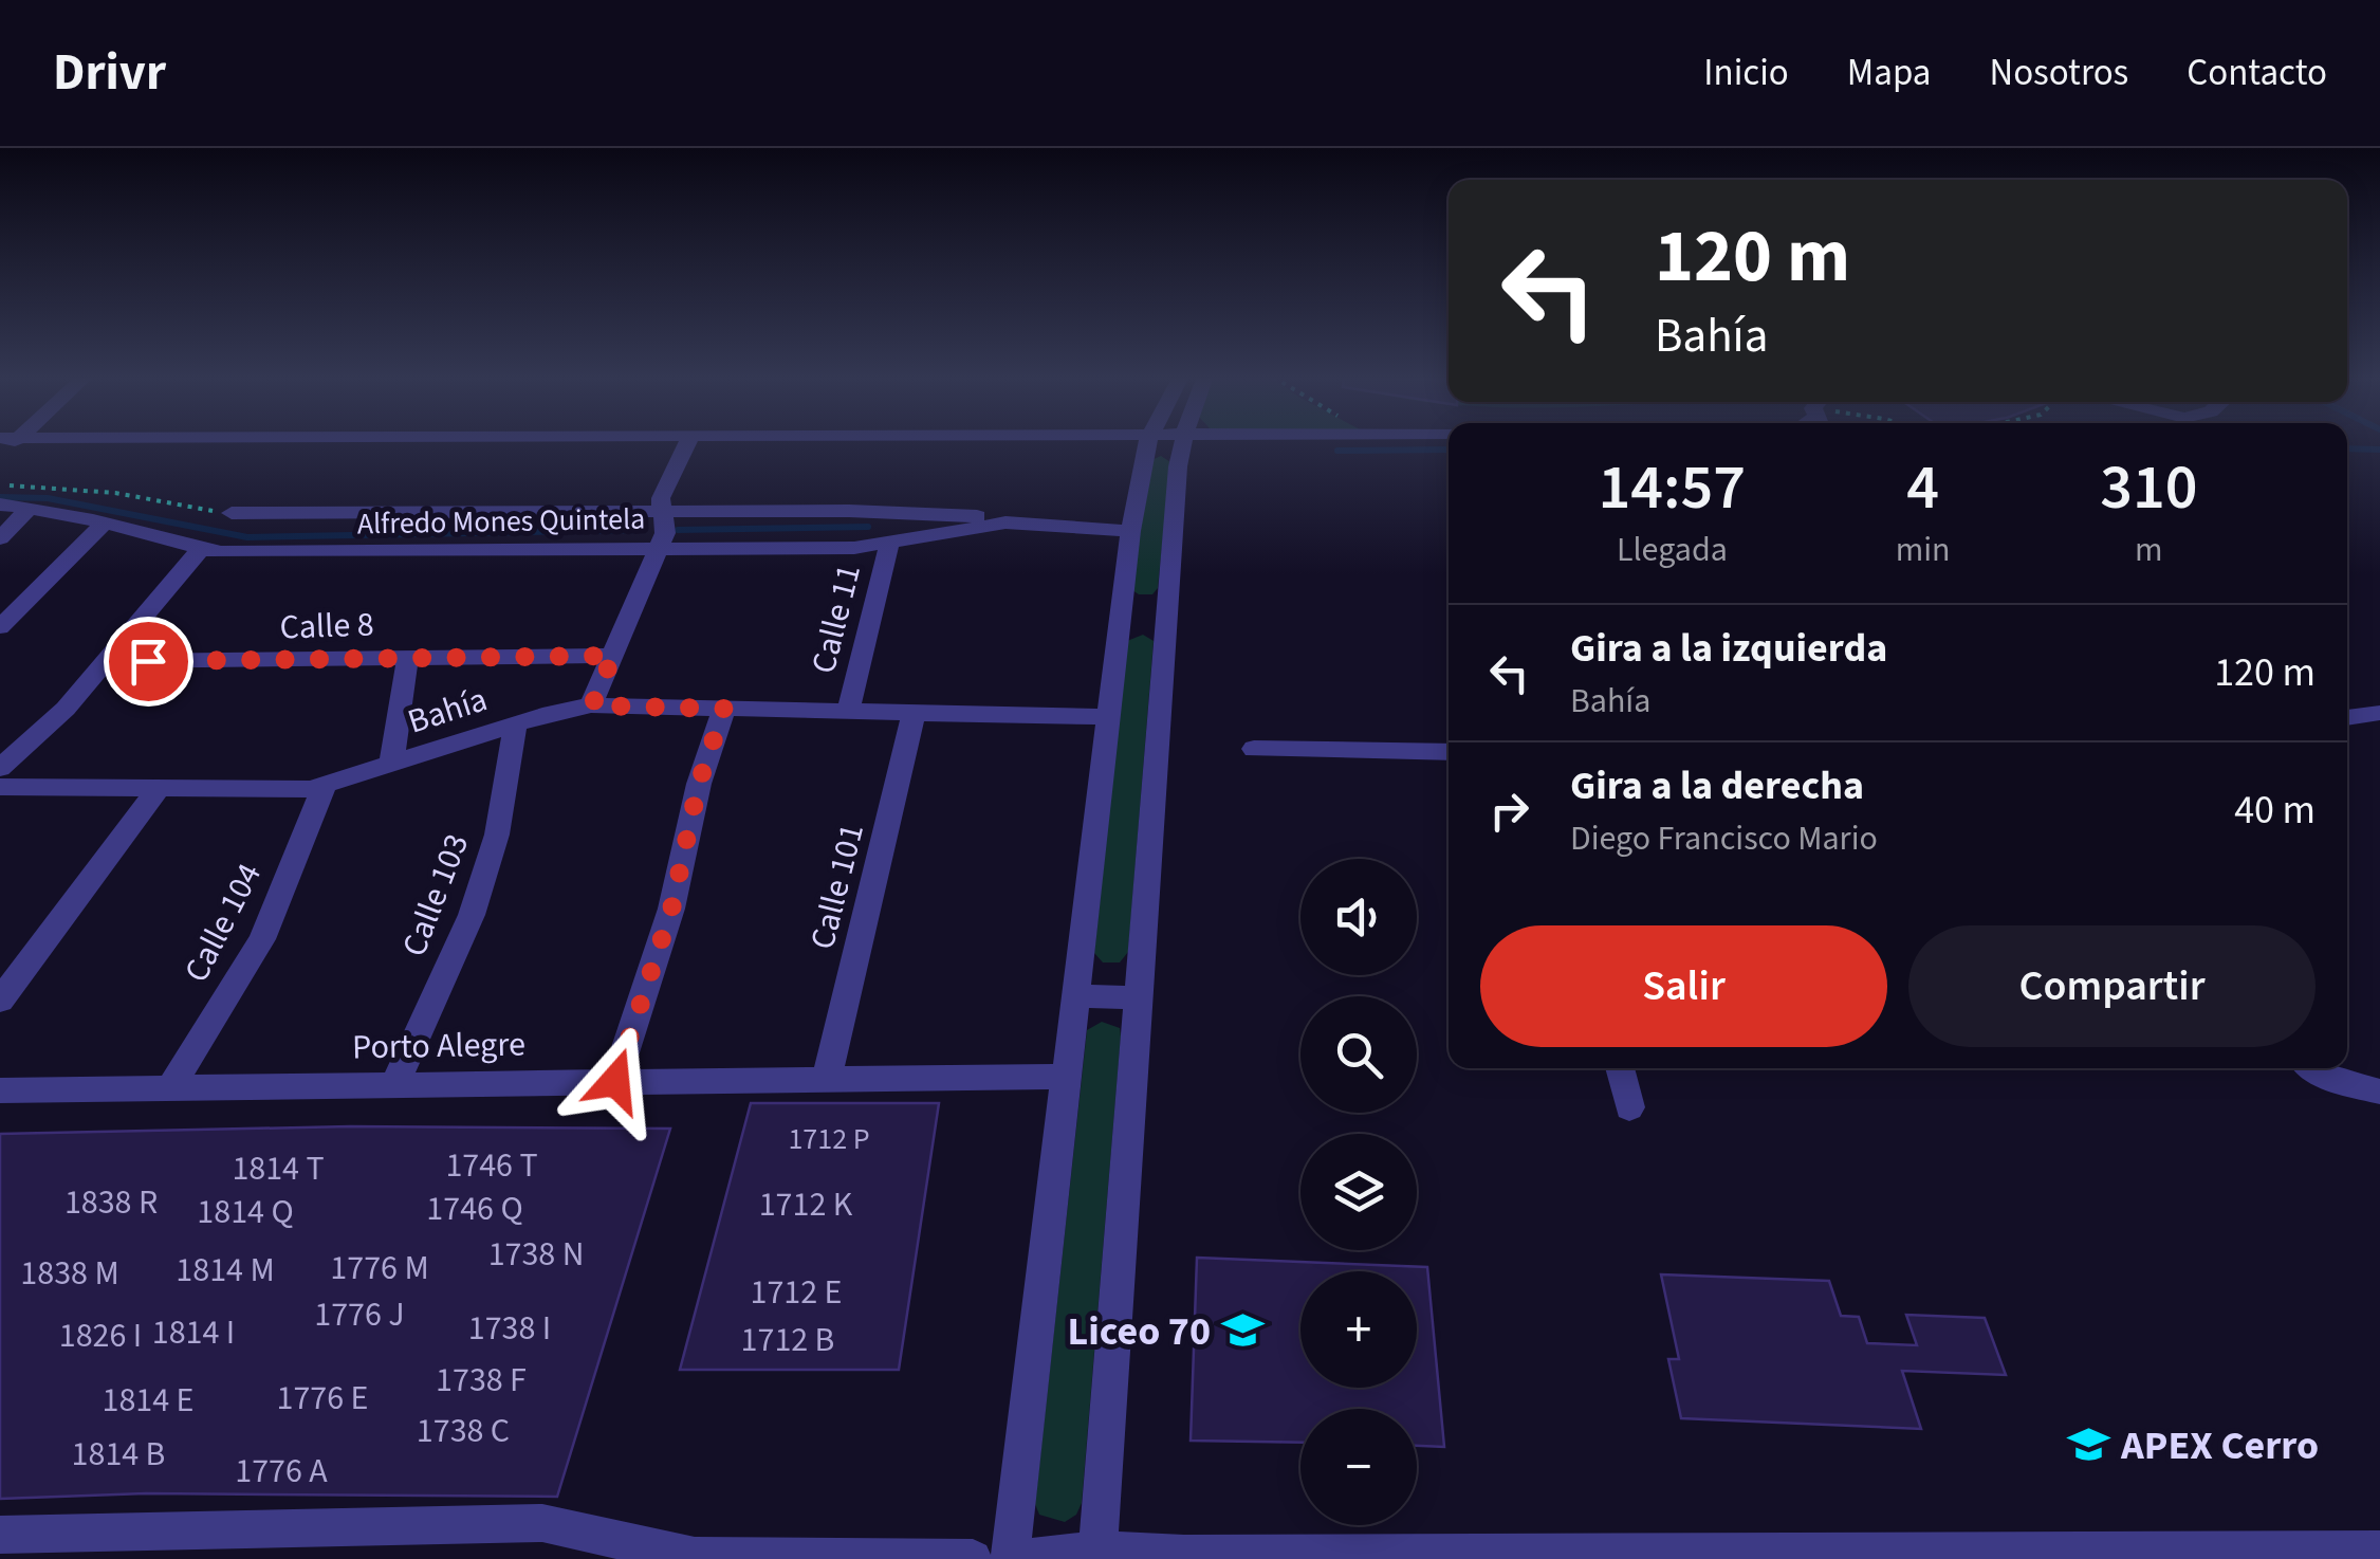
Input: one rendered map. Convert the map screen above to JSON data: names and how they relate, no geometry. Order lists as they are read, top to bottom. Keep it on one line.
{"streets":{"street":["Alfredo Mones Quintela","Calle 11","Calle 8","Bahía","Calle 101","Calle 103","Calle 104","Porto Alegre"]},"crossings":[["Alfredo Mones Quintela","Calle 11"],["Calle 11","Bahía"],["Bahía","Calle 101"],["Bahía","Calle 103"],["Bahía","Calle 104"],["Calle 101","Porto Alegre"],["Calle 103","Porto Alegre"],["Calle 104","Porto Alegre"]],"places":{"school or university":["Liceo 70","APEX Cerro"]},"house_numbers":["1712 P","1746 T","1814 T","1838 R","1712 K","1746 Q","1814 Q","1738 N","1776 M","1814 M","1838 M","1712 E","1776 J","1738 I","1814 I","1826 I","1712 B","1738 F","1776 E","1814 E","1738 C","1814 B","1776 A"],"page":{"header":"Drivr","nav":["Inicio","Mapa","Nosotros","Contacto"],"turn":["120 m","Bahía"],"eta":["14:57","Llegada","4","min","310","m"],"list":[{"name":"Gira a la izquierda","note":"Bahía","value":"120 m"},{"name":"Gira a la derecha","note":"Diego Francisco Mario","value":"40 m"}],"map_buttons":["+","−"],"buttons":["Salir","Compartir"]}}
